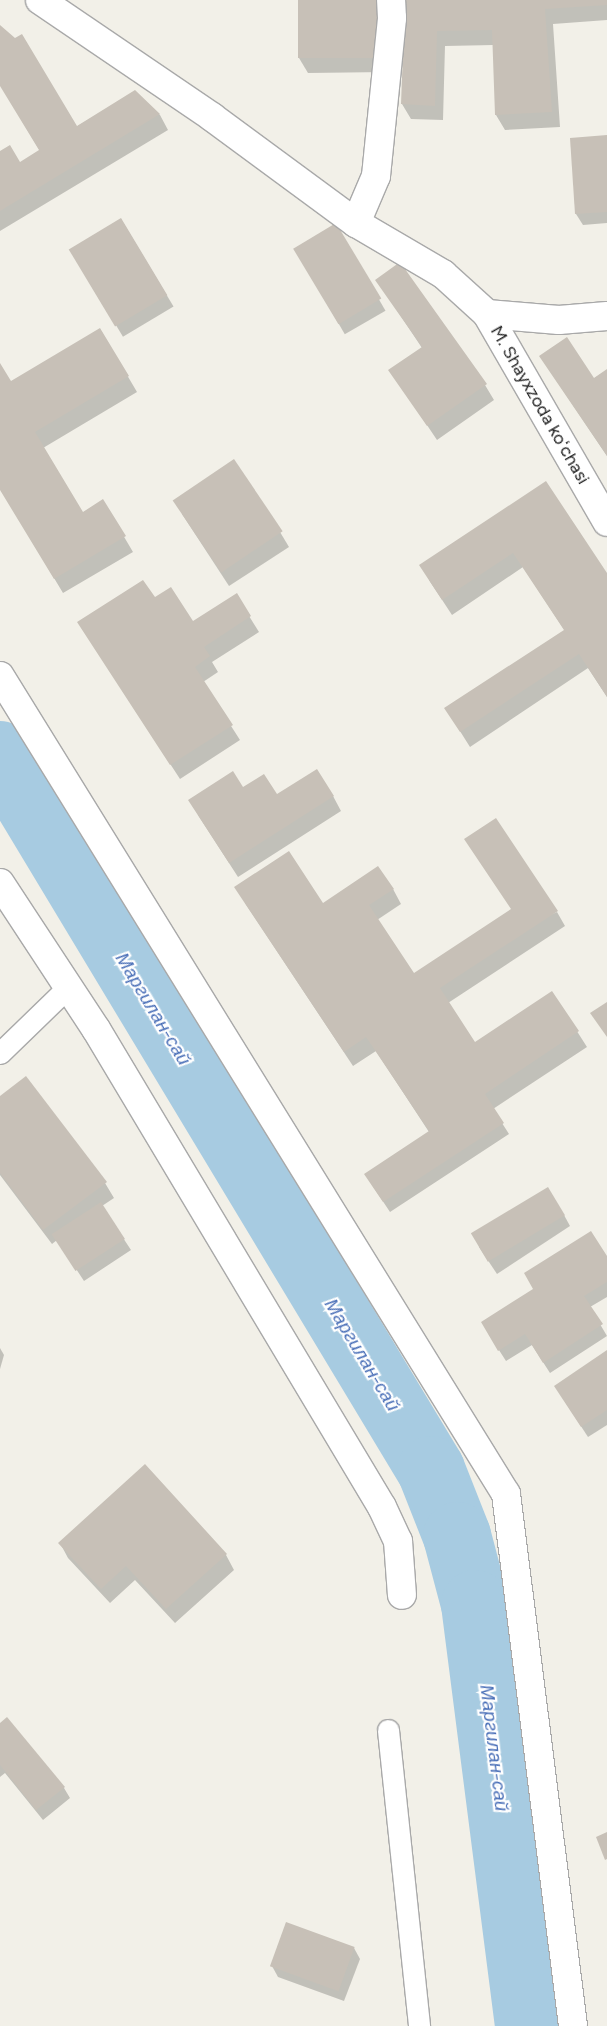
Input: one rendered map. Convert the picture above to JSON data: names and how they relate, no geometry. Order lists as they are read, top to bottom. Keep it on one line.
{"streets":{"street":["M. Shayxzoda koʻchasi"]},"water":["Маргилан-сай"]}
